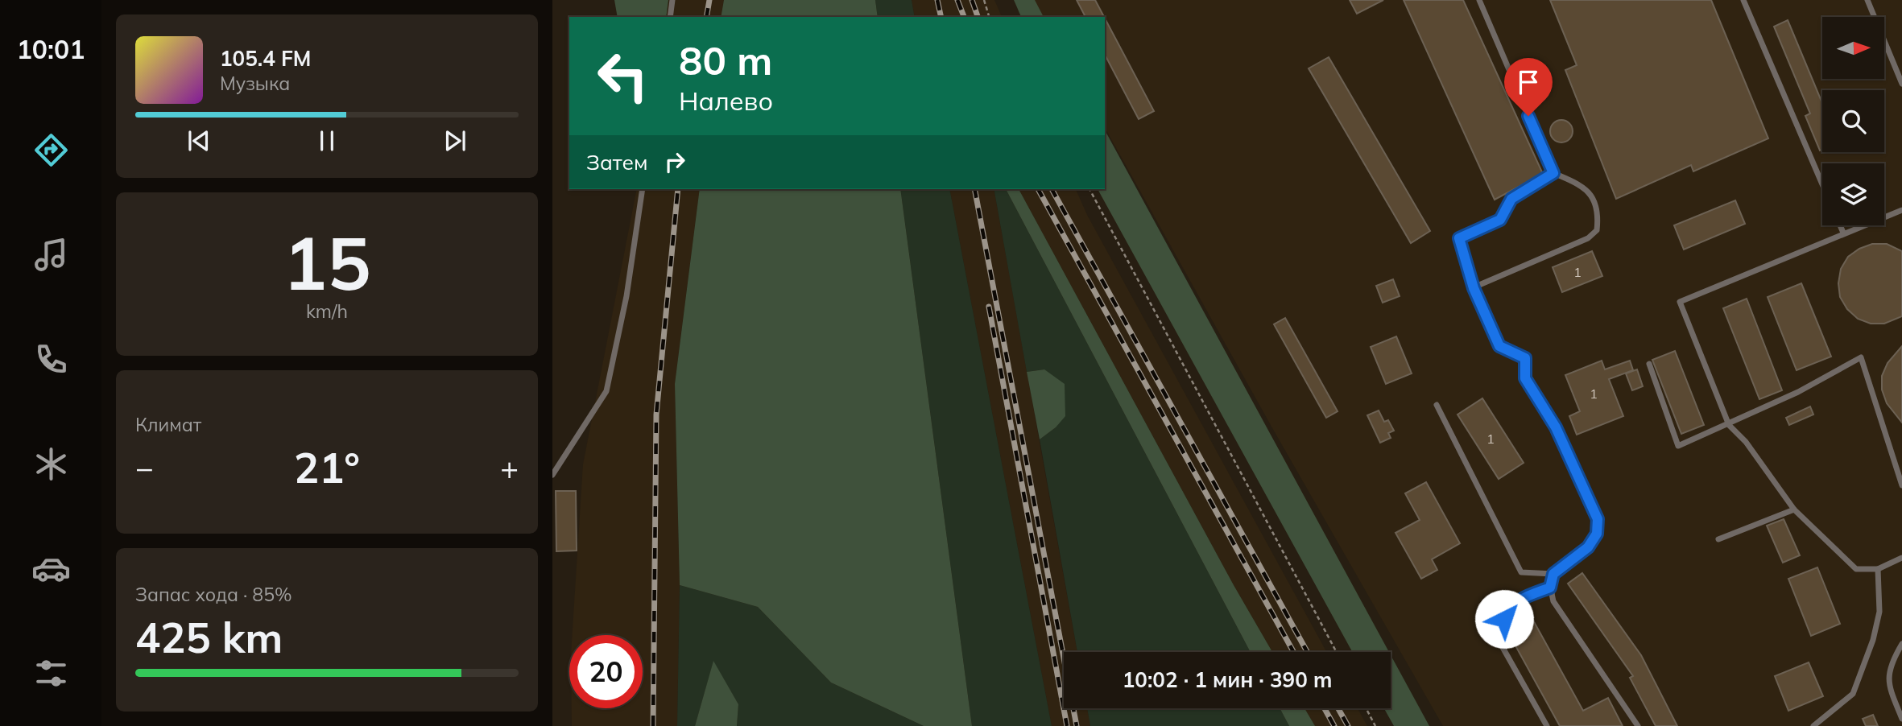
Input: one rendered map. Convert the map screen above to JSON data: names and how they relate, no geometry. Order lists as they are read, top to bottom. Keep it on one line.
{"house_numbers":["1","1","1"],"north":"right","page":{"tabs":"10:01","turn":["80 m","Налево"],"song":["105.4 FM","Музыка"],"then":"Затем","tile":[["15","km/h"],"Климат",["Запас хода · 85%","425 km"]],"heat":["−","21°","+"],"limit":"20","trip":"10:02 · 1 мин · 390 m"}}
